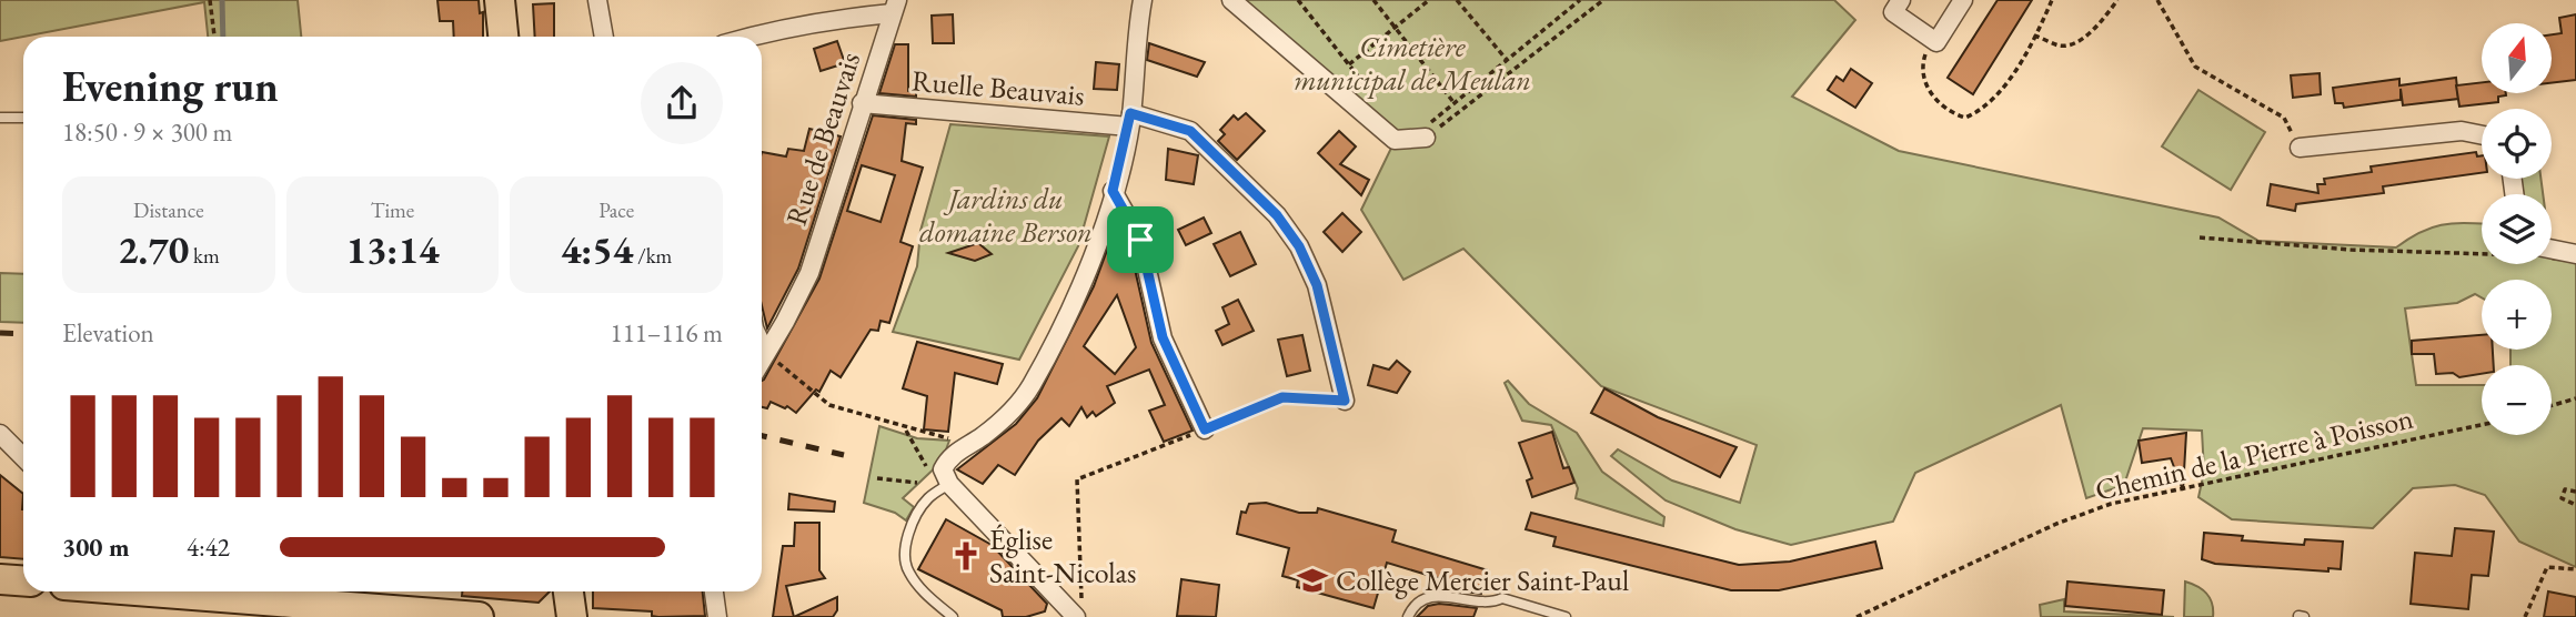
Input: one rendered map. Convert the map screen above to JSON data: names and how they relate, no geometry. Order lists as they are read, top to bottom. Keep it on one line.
{"streets":{"street":["Ruelle Beauvais","Rue de Beauvais"],"path":["Chemin de la Pierre à Poisson"]},"crossings":[["Ruelle Beauvais","Rue de Beauvais"]],"parks":["Cimetière municipal de Meulan","Jardins du domaine Berson"],"places":{"church":["Église Saint-Nicolas"],"school or university":["Collège Mercier Saint-Paul"]},"north":"top","page":{"map_buttons":["+","−"],"heading":["Evening run","18:50 · 9 × 300 m"],"stats":[["Distance","2.70 km"],["Time","13:14"],["Pace","4:54 /km"]],"chart":["Elevation","111–116 m"],"list":[{"name":"300 m","note":"4:42"}]}}
